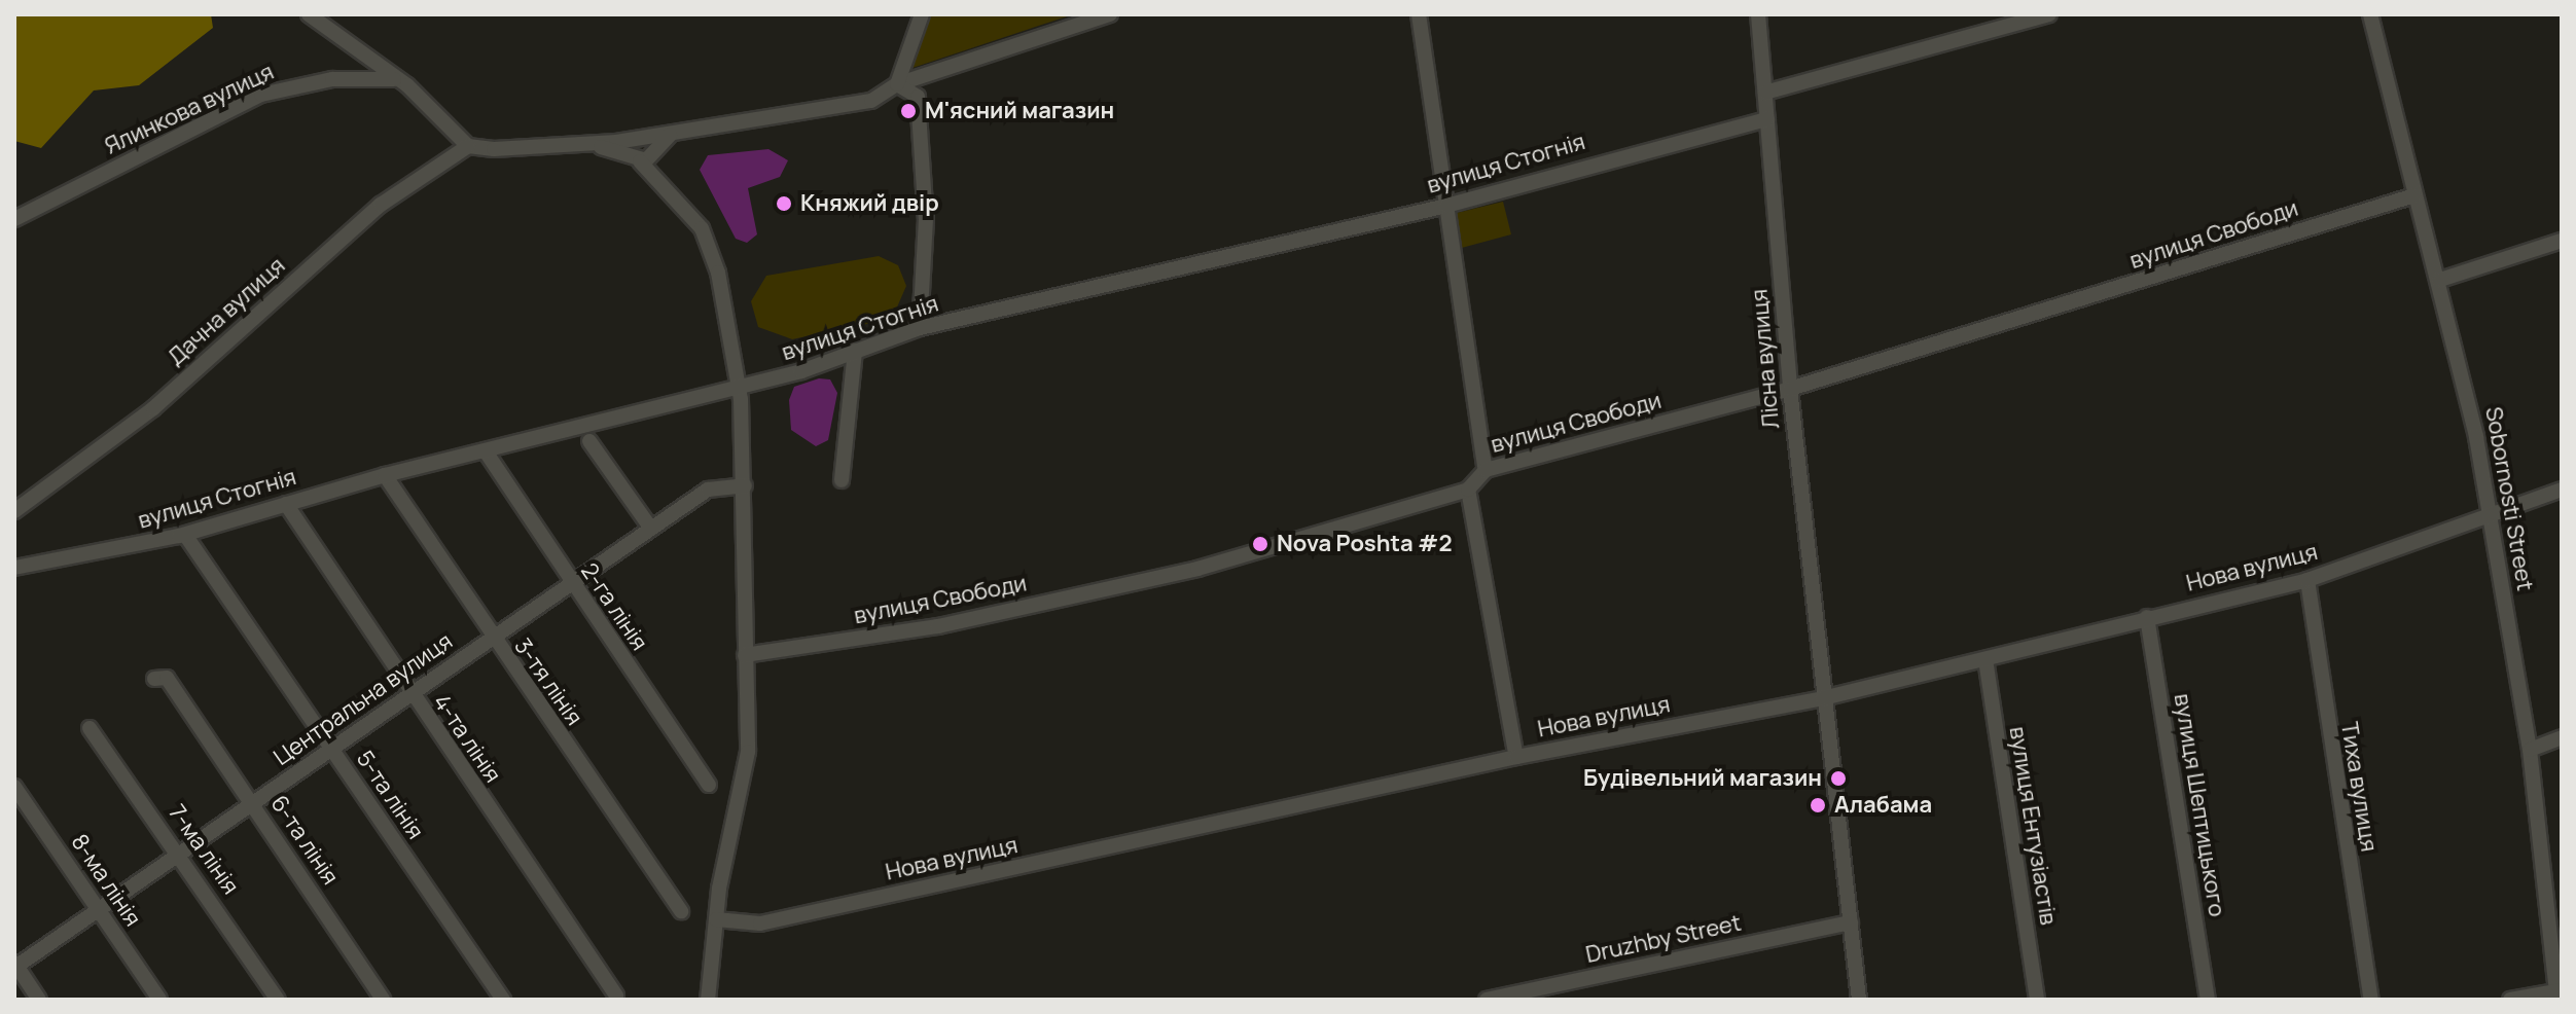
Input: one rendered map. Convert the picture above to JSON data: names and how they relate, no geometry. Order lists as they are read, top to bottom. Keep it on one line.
{"streets":{"street":["Ялинкова вулиця","вулиця Стогнія","вулиця Свободи","Дачна вулиця","Лісна вулиця","Sobornosti Street","Нова вулиця","2-га лінія","3-тя лінія","Центральна вулиця","4-та лінія","Тиха вулиця","5-та лінія","вулиця Шептицького","вулиця Ентузіастів","6-та лінія","7-ма лінія","8-ма лінія","Druzhby Street"]},"crossings":[["вулиця Стогнія","Лісна вулиця"],["вулиця Стогнія","2-га лінія"],["вулиця Стогнія","3-тя лінія"],["вулиця Стогнія","4-та лінія"],["вулиця Стогнія","5-та лінія"],["вулиця Свободи","Лісна вулиця"],["вулиця Свободи","Sobornosti Street"],["Лісна вулиця","Нова вулиця"],["Лісна вулиця","Druzhby Street"],["Sobornosti Street","Нова вулиця"],["Нова вулиця","Тиха вулиця"],["Нова вулиця","вулиця Шептицького"],["Нова вулиця","вулиця Ентузіастів"],["2-га лінія","Центральна вулиця"],["3-тя лінія","Центральна вулиця"],["Центральна вулиця","4-та лінія"],["Центральна вулиця","5-та лінія"],["Центральна вулиця","6-та лінія"],["Центральна вулиця","7-ма лінія"],["Центральна вулиця","8-ма лінія"]],"places":["М'ясний магазин","Княжий двір","Nova Poshta #2","Будівельний магазин","Алабама"]}
